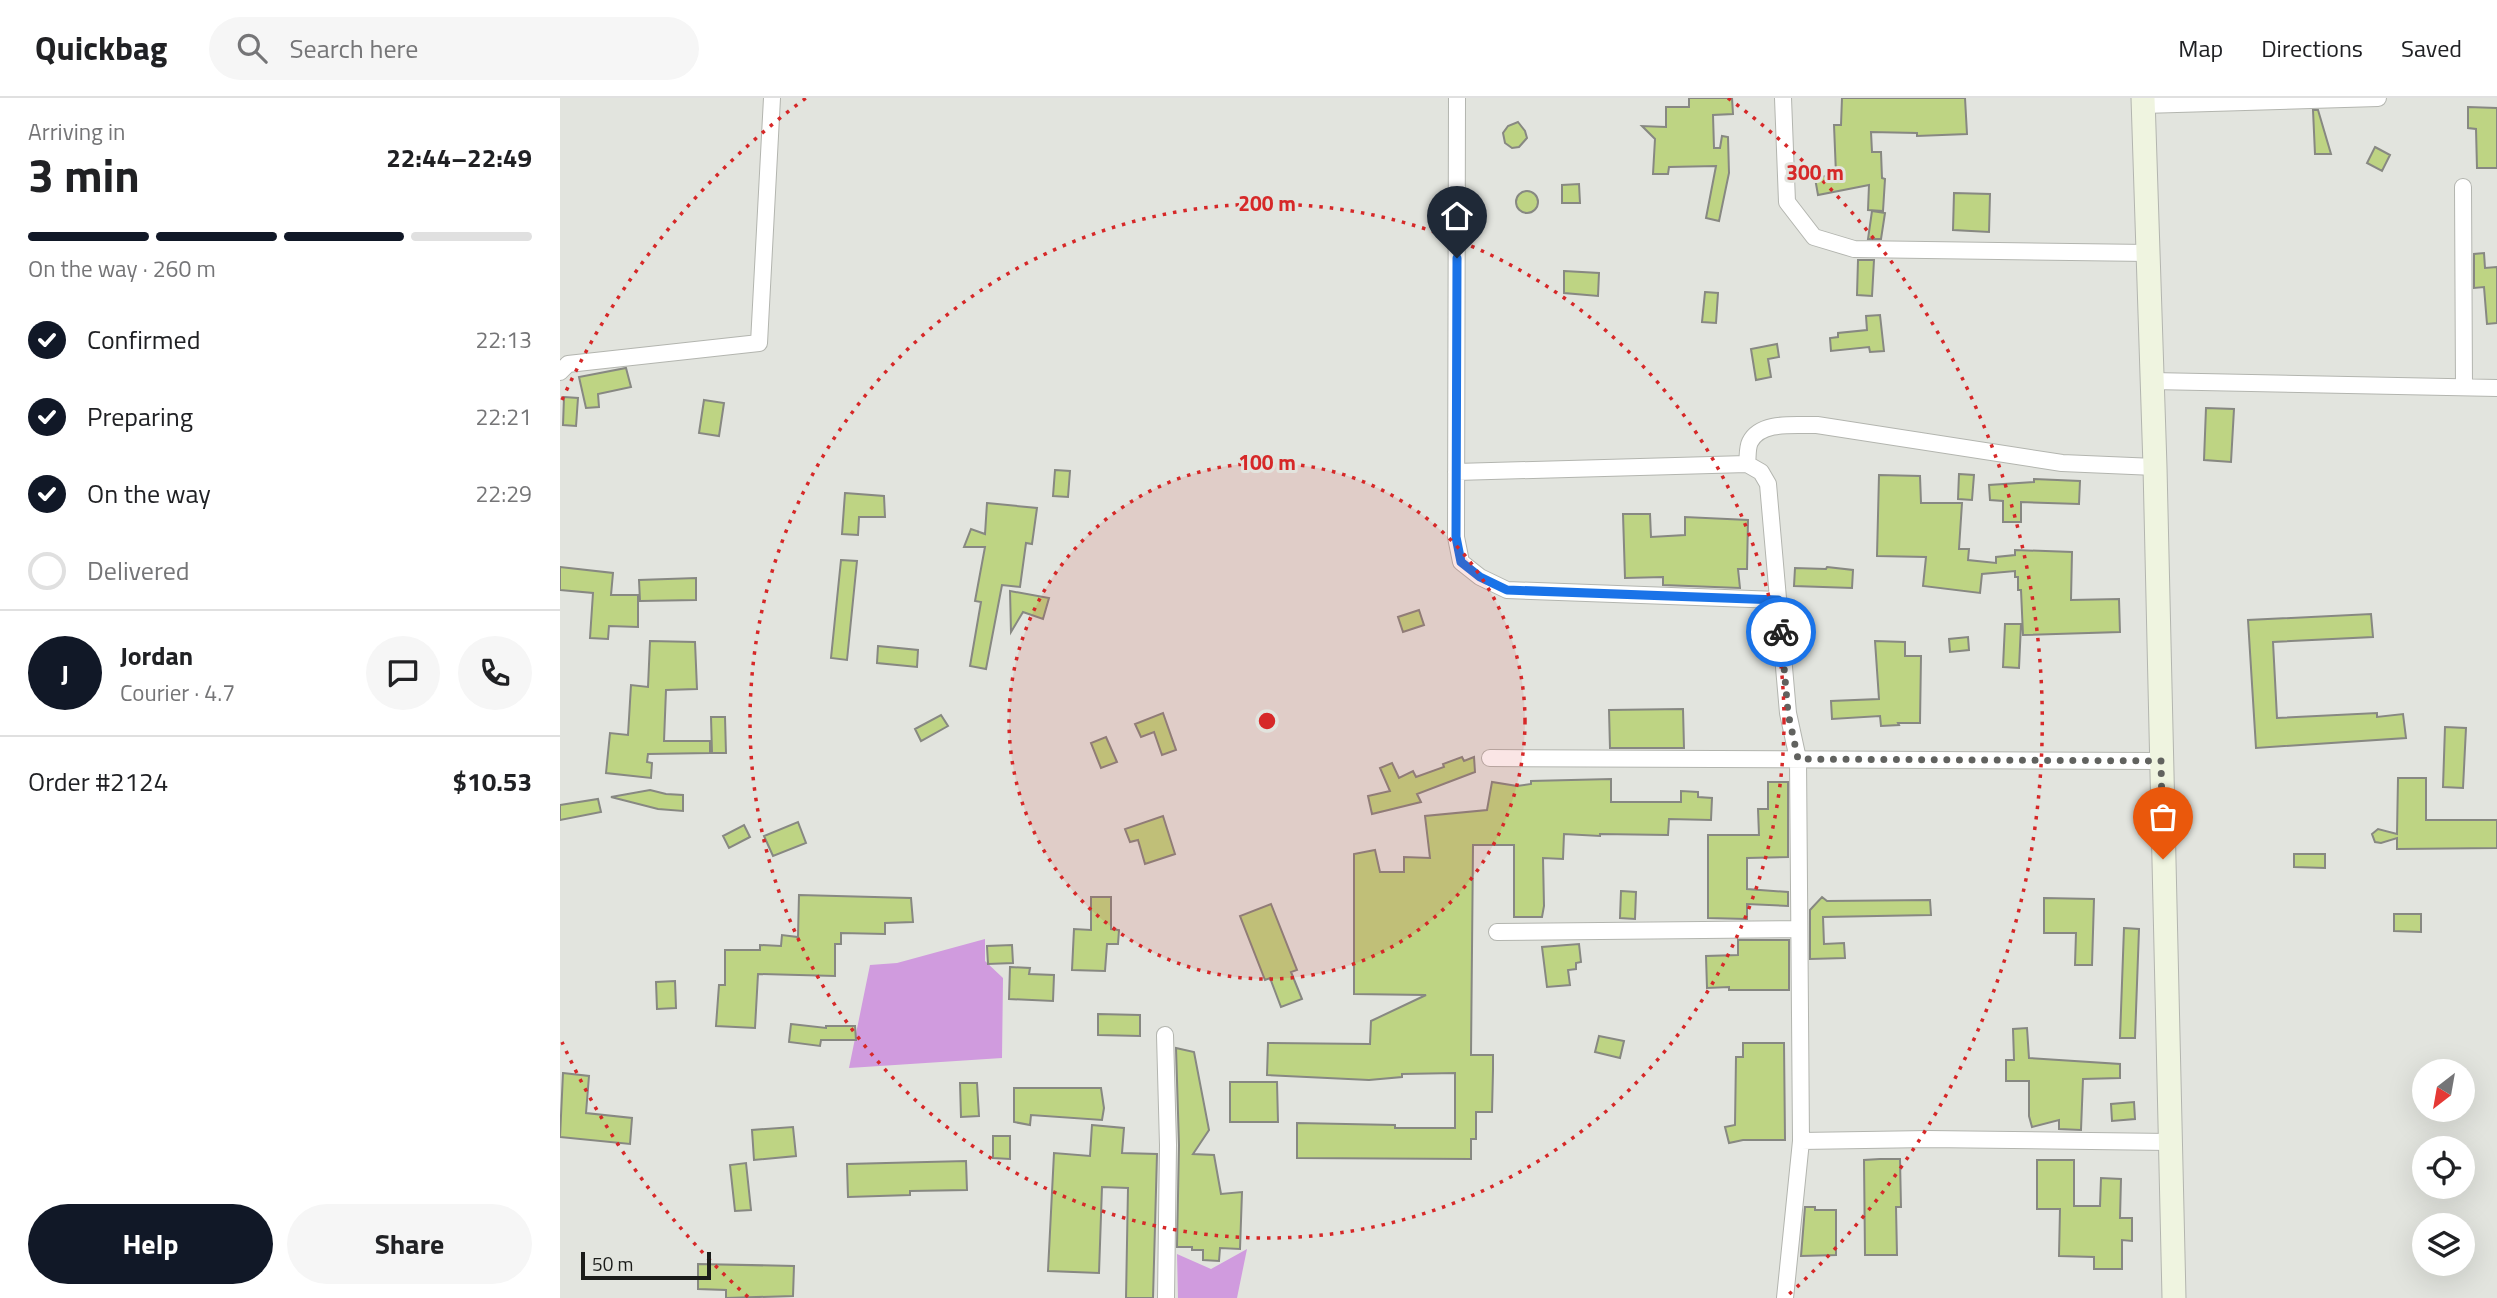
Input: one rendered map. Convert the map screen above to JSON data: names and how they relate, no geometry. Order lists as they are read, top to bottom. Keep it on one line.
{"scale_bar":"50 m","north":"bottom left","page":{"header":"Quickbag","search":"Search here","nav":["Map","Directions","Saved"],"heading":["3 min","Arriving in","22:44–22:49"],"panel":["Jordan","Courier · 4.7","Order #2124","$10.53"],"bar":"On the way · 260 m","list":[["Confirmed","22:13"],["Preparing","22:21"],["On the way","22:29"],"Delivered"],"round":"J","buttons":["Help","Share"],"scale":"50 m"},"rings":["300 m","200 m","100 m"]}
